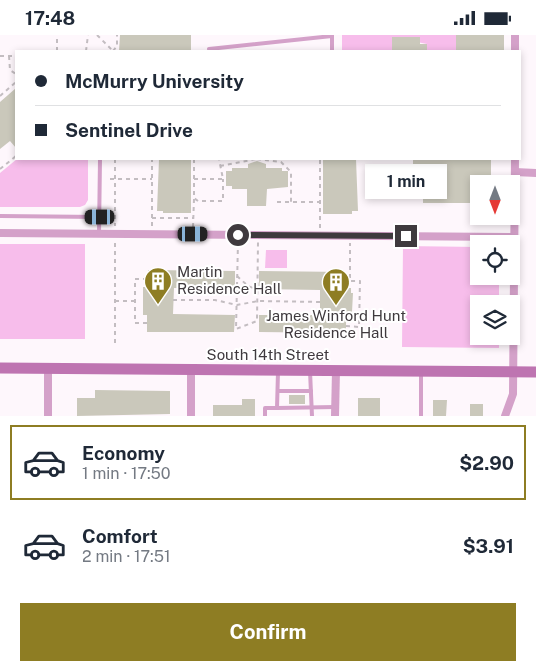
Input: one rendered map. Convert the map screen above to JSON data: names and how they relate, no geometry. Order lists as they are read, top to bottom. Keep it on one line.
{"streets":{"main road":["South 14th Street"]},"places":{"building":["Martin Residence Hall","James Winford Hunt Residence Hall"]},"north":"bottom","page":{"status":"17:48","banner":["McMurry University","Sentinel Drive"],"bubble":"1 min","list":[{"name":"Economy","note":"1 min · 17:50","value":"$2.90"},{"name":"Comfort","note":"2 min · 17:51","value":"$3.91"}],"buttons":"Confirm"}}
